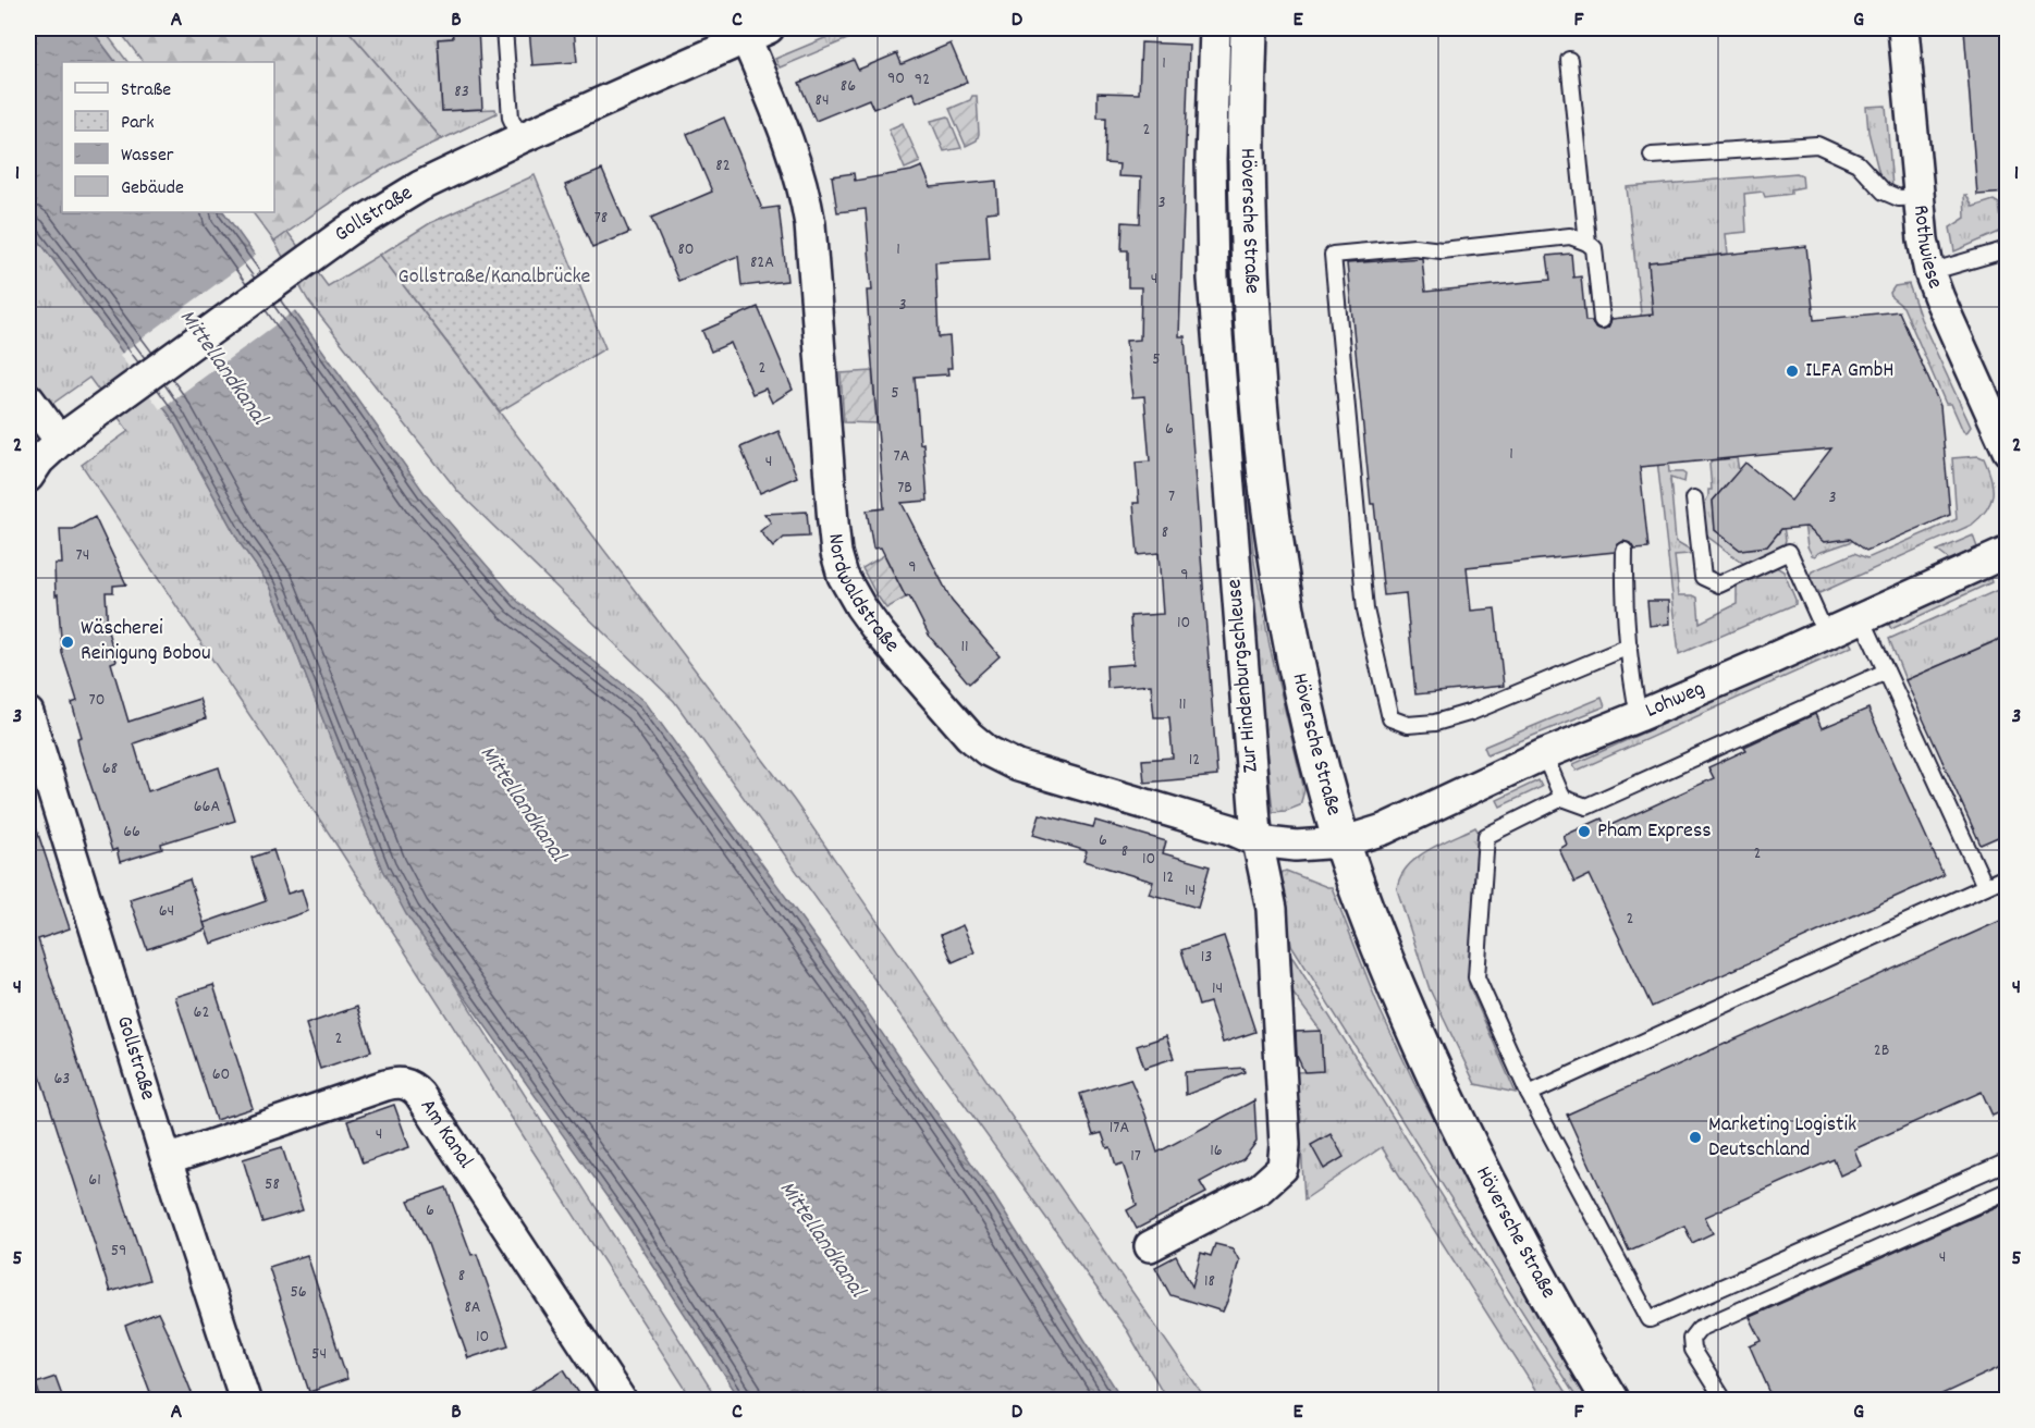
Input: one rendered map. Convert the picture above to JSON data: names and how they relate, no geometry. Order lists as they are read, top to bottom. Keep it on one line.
{"streets":{"main road":["Höversche Straße"],"street":["Gollstraße","Rothwiese","Nordwaldstraße","Zur Hindenburgschleuse","Lohweg","Am Kanal"]},"crossings":[["Gollstraße","Nordwaldstraße"],["Gollstraße","Am Kanal"],["Höversche Straße","Nordwaldstraße"],["Höversche Straße","Lohweg"],["Nordwaldstraße","Zur Hindenburgschleuse"],["Nordwaldstraße","Lohweg"]],"water":["Mittellandkanal"],"parks":["Gollstraße/Kanalbrücke"],"places":["ILFA GmbH","Wäscherei Reinigung Bobou","Pham Express","Marketing Logistik Deutschland"],"house_numbers":["1","90","92","86","83","84","2","82","3","78","80","1","82A","4","3","5","2","5","6","1","7A","4","7B","7","3","8","74","9","9","10","11","70","11","12","68","66A","66","6","8","2","10","12","14","64","2","13","14","62","2","2B","60","63","17A","4","16","17","61","58","6","59","4","8","18","56","8A","10","54"],"legend":["Straße","Park","Wasser","Gebäude"],"grid":{"columns":["A","B","C","D","E","F","G"],"rows":["1","2","3","4","5"]}}
